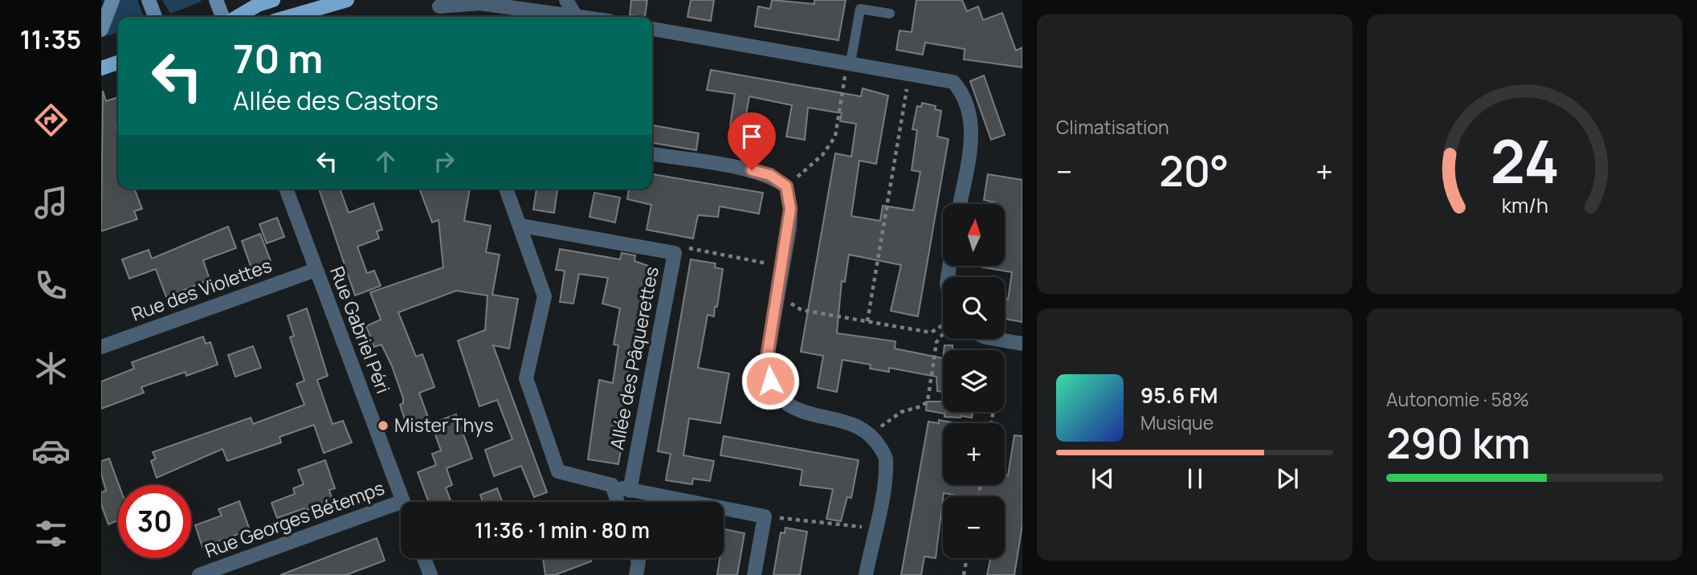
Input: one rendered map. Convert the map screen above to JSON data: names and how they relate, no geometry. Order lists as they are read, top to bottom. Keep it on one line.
{"streets":{"street":["Rue des Violettes","Rue Gabriel Péri","Allée des Pâquerettes","Rue Georges Bétemps"]},"crossings":[["Rue des Violettes","Rue Gabriel Péri"],["Rue Gabriel Péri","Rue Georges Bétemps"]],"places":["Mister Thys"],"north":"top","page":{"tabs":"11:35","tile":["Climatisation",["Autonomie · 58%","290 km"]],"turn":["70 m","Allée des Castors"],"heat":["−","20°","+"],"map_buttons":["+","−"],"song":["95.6 FM","Musique"],"limit":"30","trip":"11:36 · 1 min · 80 m","gauge":["24","km/h"]}}
